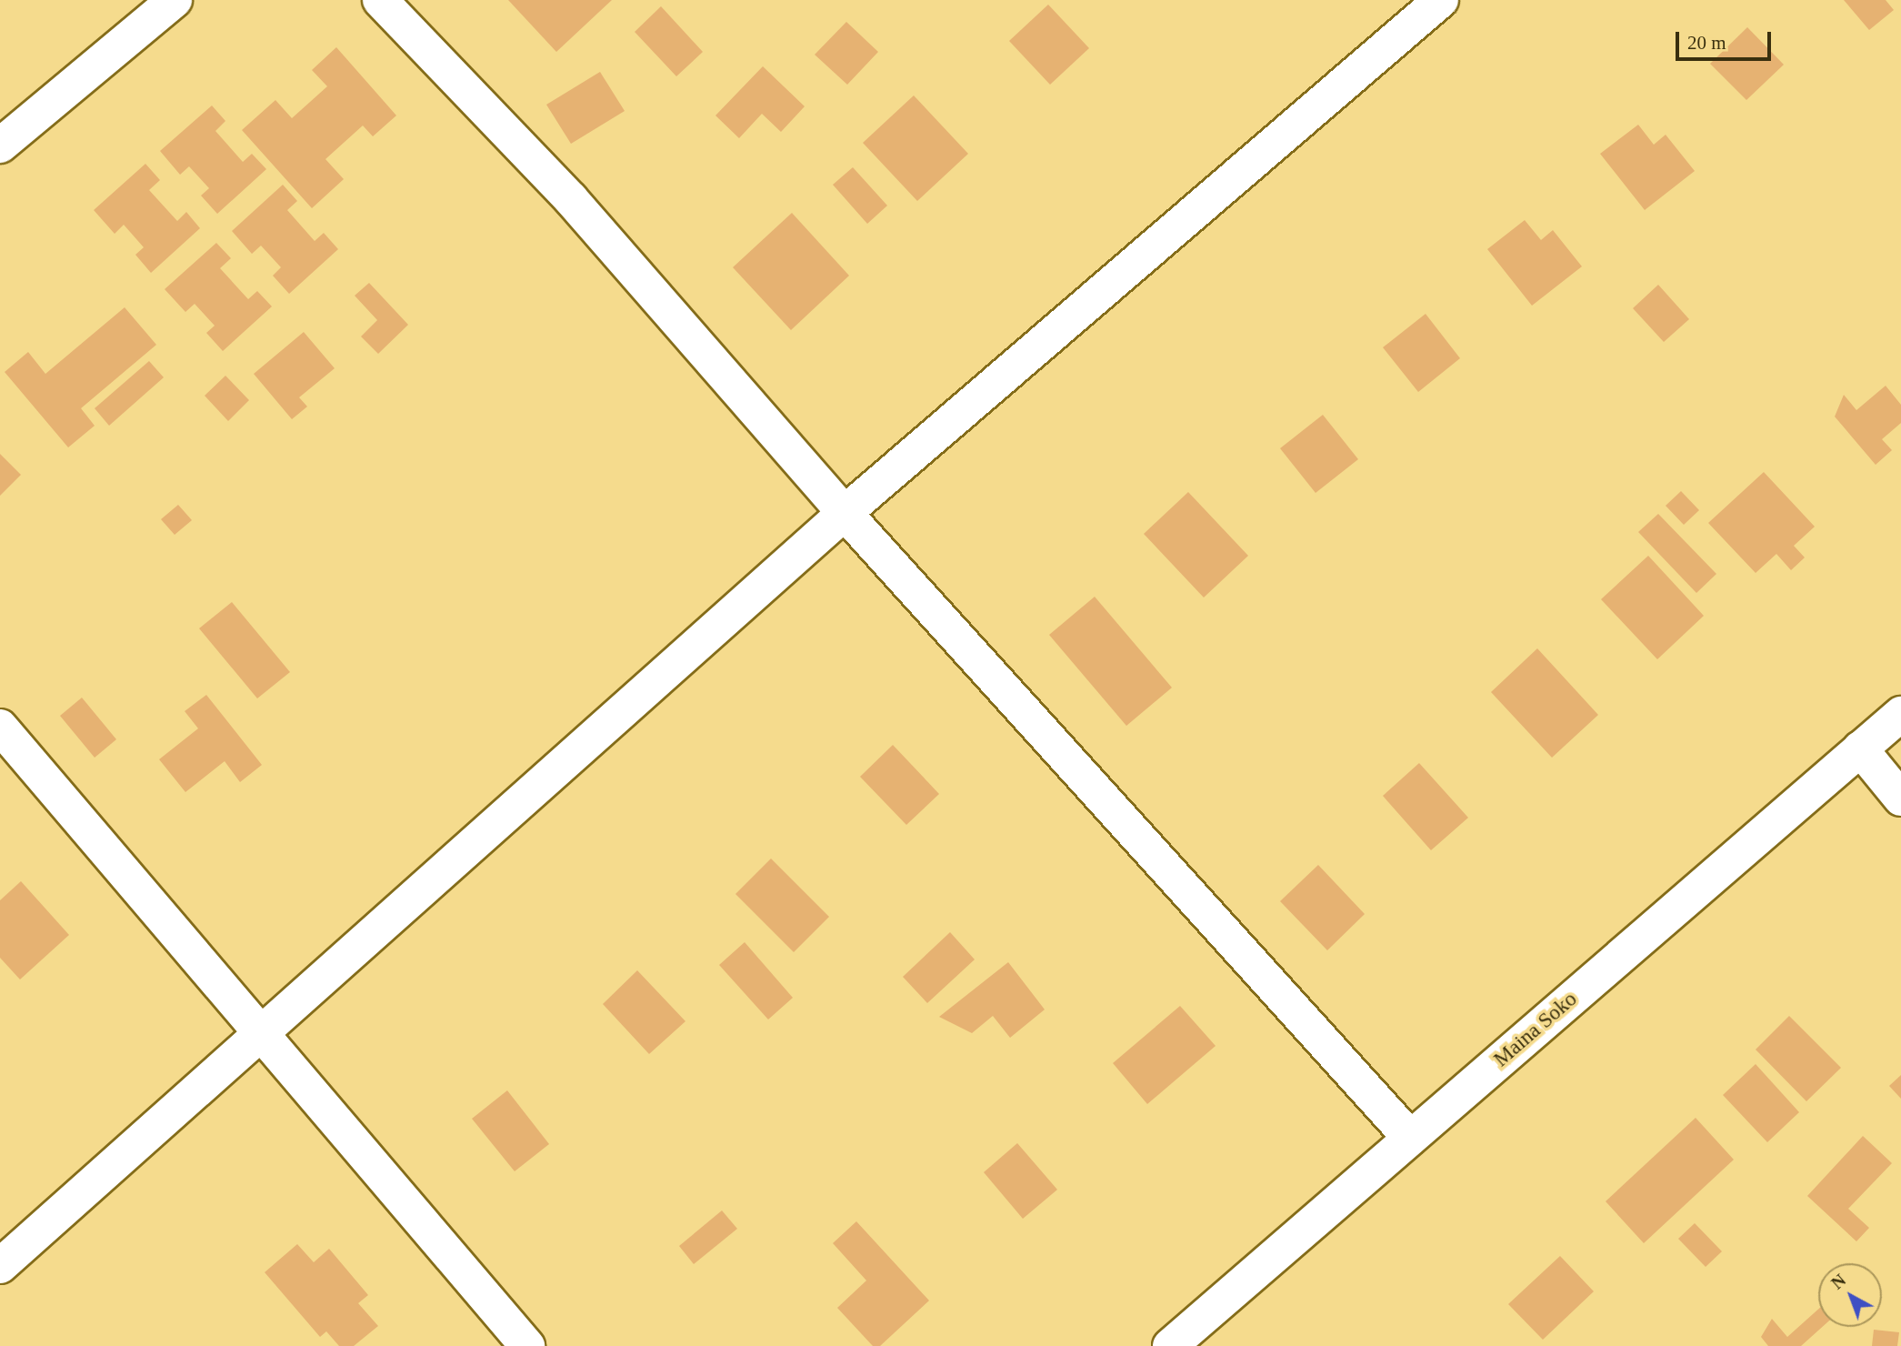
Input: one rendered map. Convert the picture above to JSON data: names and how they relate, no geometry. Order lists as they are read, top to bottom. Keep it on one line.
{"streets":{"street":["Maina Soko"]},"scale_bar":"20 m","north":"top left"}
